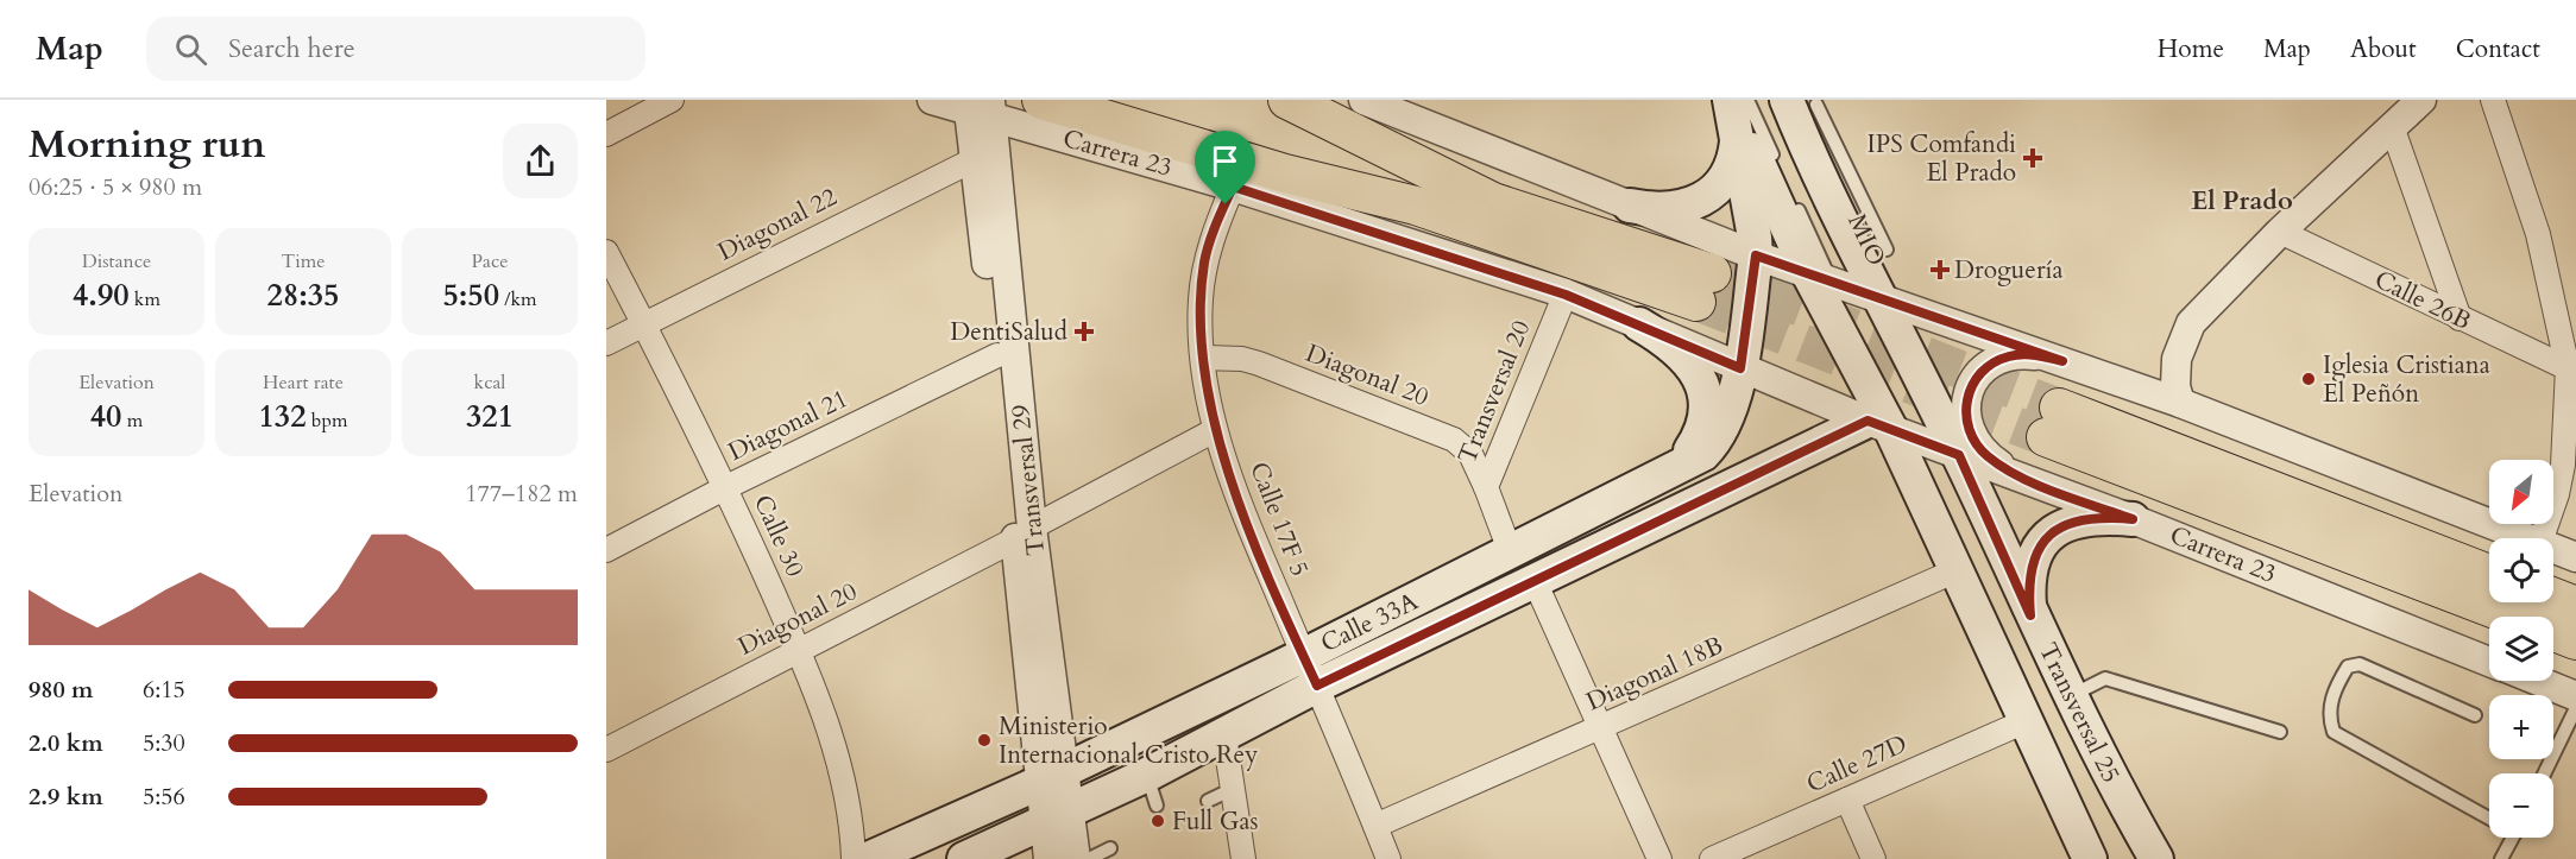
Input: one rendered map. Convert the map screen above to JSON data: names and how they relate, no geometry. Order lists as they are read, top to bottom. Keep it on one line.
{"streets":{"main road":["Carrera 23","Calle 33A","Transversal 25"],"street":["Diagonal 22","Calle 26B","Diagonal 20","Transversal 20","Diagonal 21","Transversal 29","Calle 17F 5","Calle 30","Diagonal 18B","Calle 27D"],"lane":["MIO"]},"crossings":[["Carrera 23","Transversal 20"],["Carrera 23","Transversal 29"],["Carrera 23","Calle 17F 5"],["Carrera 23","Calle 33A"],["Carrera 23","Transversal 25"],["Diagonal 22","Transversal 29"],["Diagonal 22","Calle 30"],["MIO","Transversal 25"],["Diagonal 20","Transversal 20"],["Diagonal 20","Transversal 29"],["Diagonal 20","Calle 17F 5"],["Diagonal 20","Calle 30"],["Transversal 20","Calle 33A"],["Diagonal 21","Transversal 29"],["Diagonal 21","Calle 30"],["Transversal 29","Calle 33A"],["Calle 17F 5","Calle 33A"],["Calle 17F 5","Diagonal 18B"],["Calle 33A","Transversal 25"],["Diagonal 18B","Transversal 25"],["Transversal 25","Calle 27D"]],"districts":["El Prado"],"places":{"health":["IPS Comfandi El Prado","Droguería","DentiSalud"],"other":["Iglesia Cristiana El Peñón","Ministerio Internacional Cristo Rey","Full Gas"]},"north":"bottom left","page":{"header":"Map","search":"Search here","nav":["Home","Map","About","Contact"],"heading":["Morning run","06:25 · 5 × 980 m"],"stats":[["Distance","4.90 km"],["Time","28:35"],["Pace","5:50 /km"],["Elevation","40 m"],["Heart rate","132 bpm"],["kcal","321"]],"map_buttons":["+","−"],"chart":["Elevation","177–182 m"],"list":[{"name":"980 m","note":"6:15"},{"name":"2.0 km","note":"5:30"},{"name":"2.9 km","note":"5:56"}]}}
